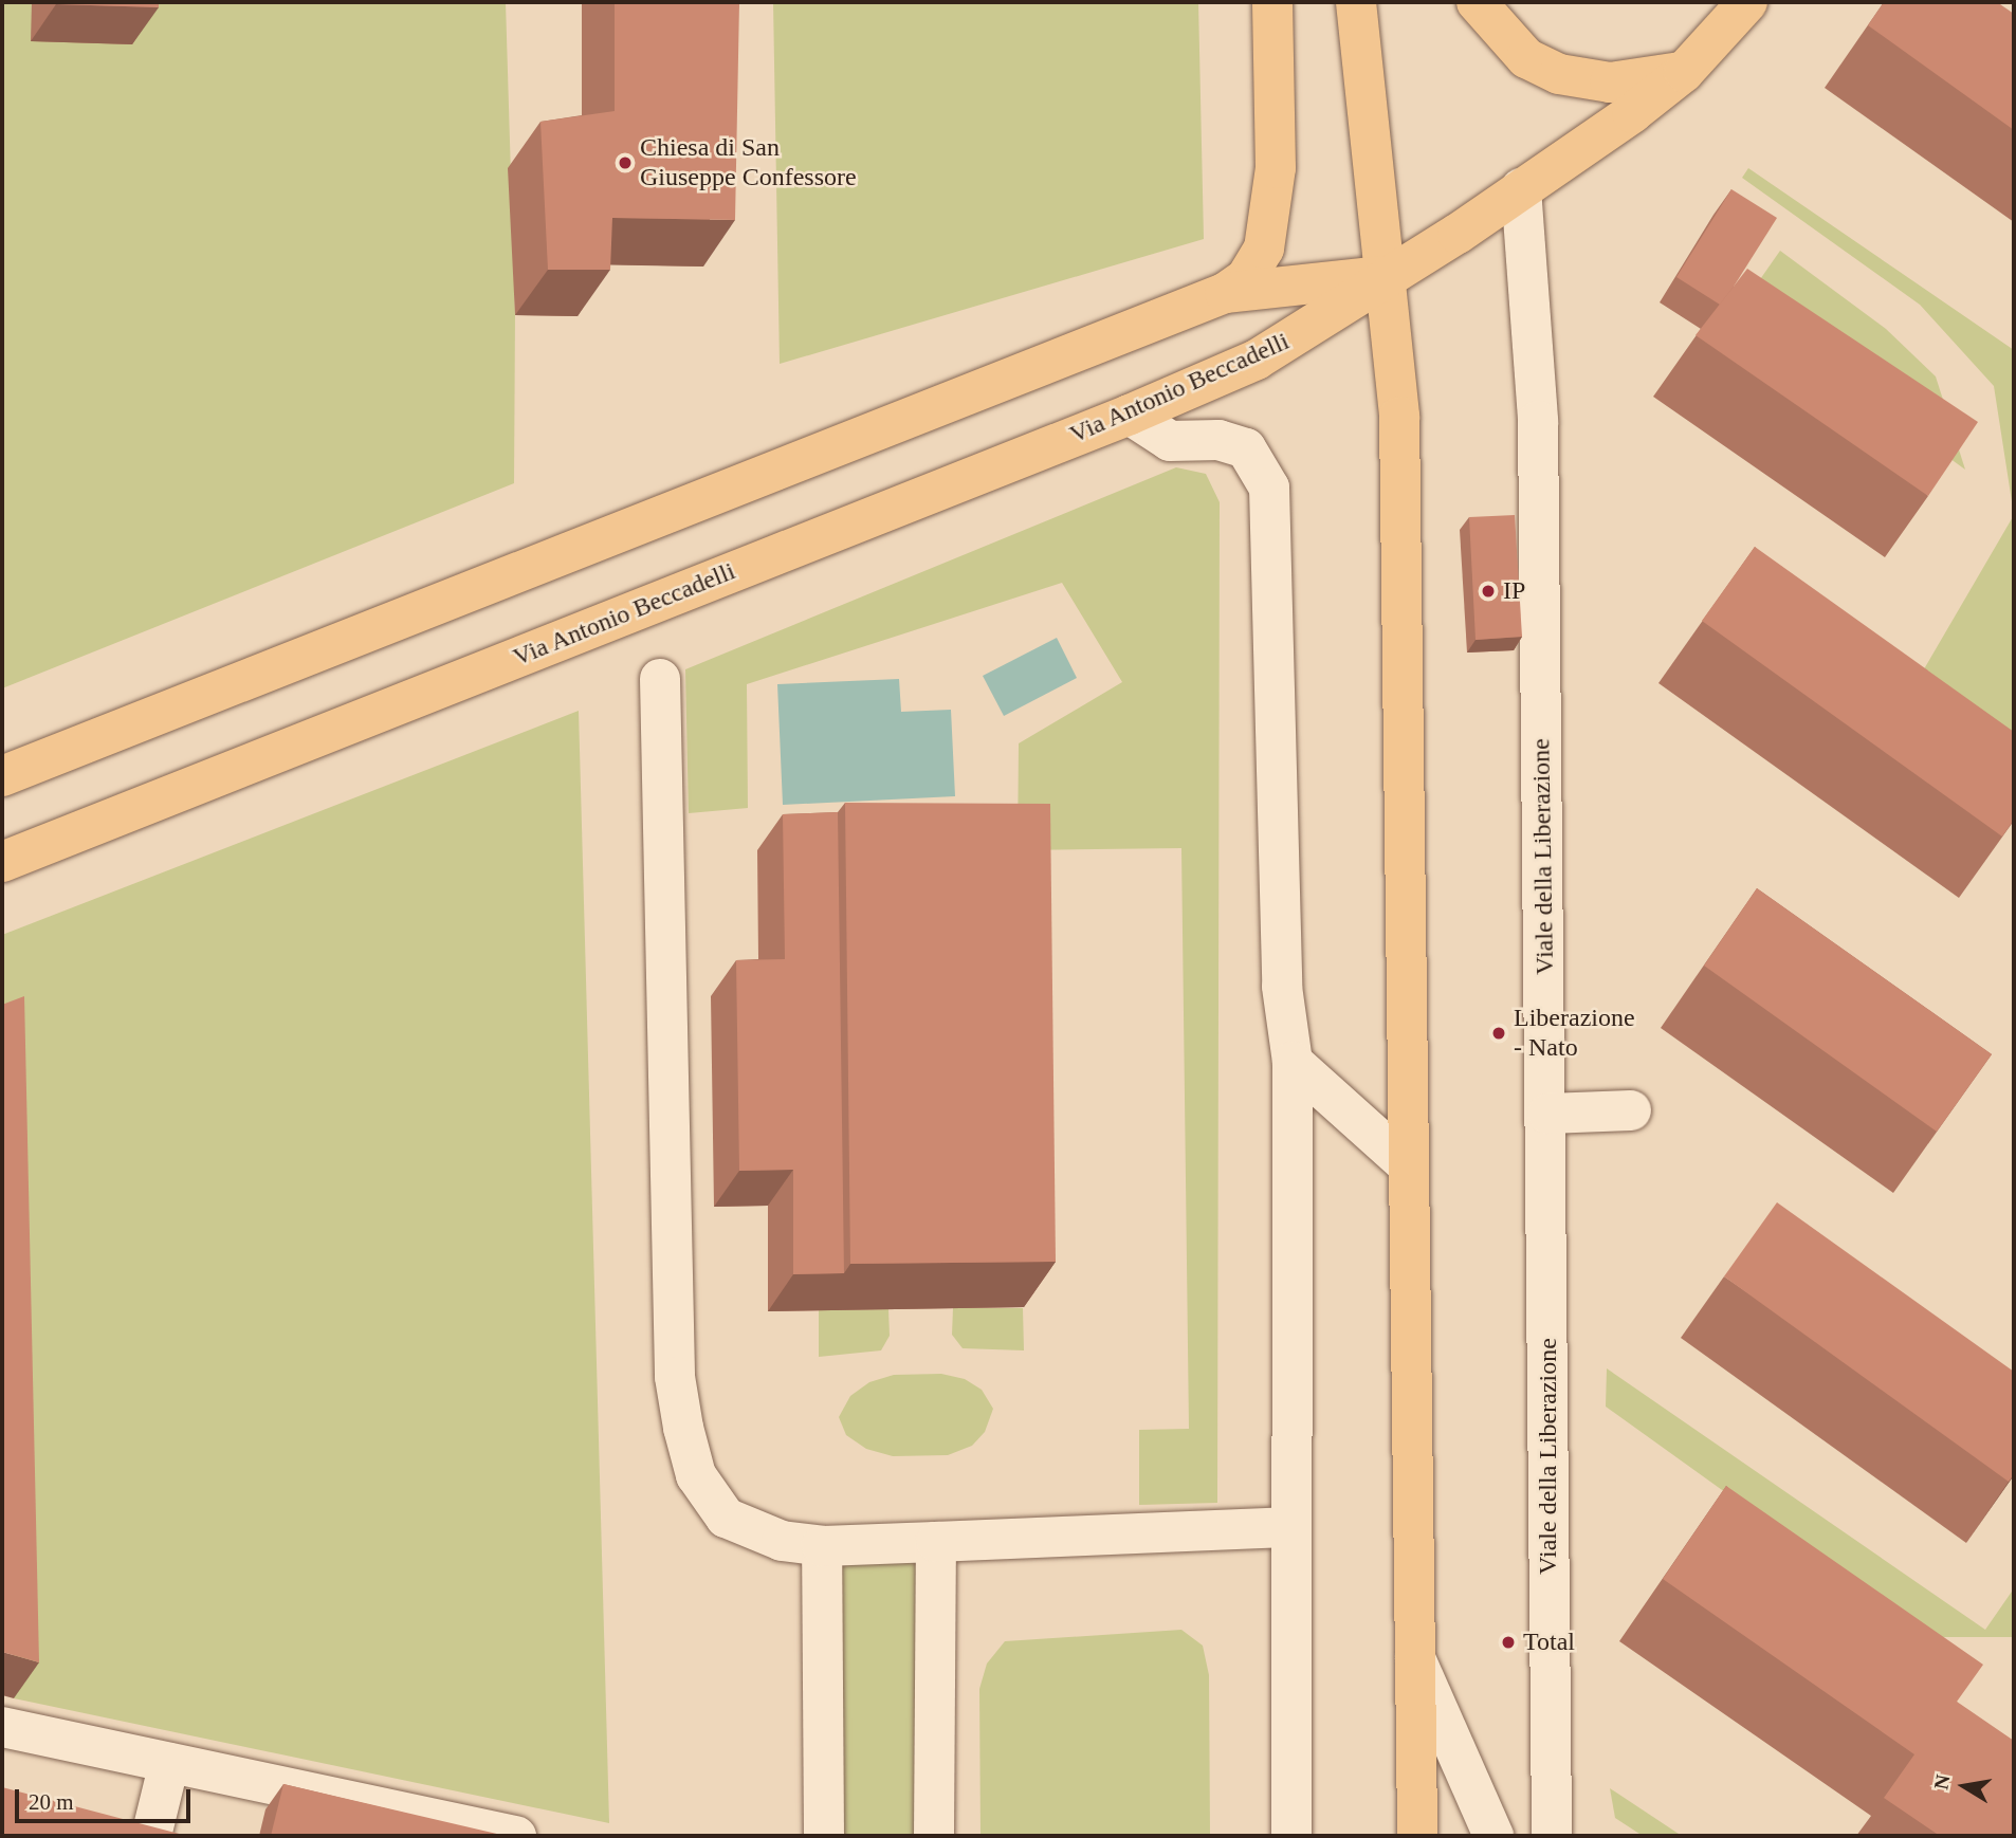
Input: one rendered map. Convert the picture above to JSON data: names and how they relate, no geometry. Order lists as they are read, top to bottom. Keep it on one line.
{"streets":{"main road":["Via Antonio Beccadelli"],"street":["Viale della Liberazione"]},"crossings":[["Via Antonio Beccadelli","Viale della Liberazione"]],"places":["Chiesa di San Giuseppe Confessore","IP","Liberazione - Nato","Total"],"scale_bar":"20 m","north":"left"}
